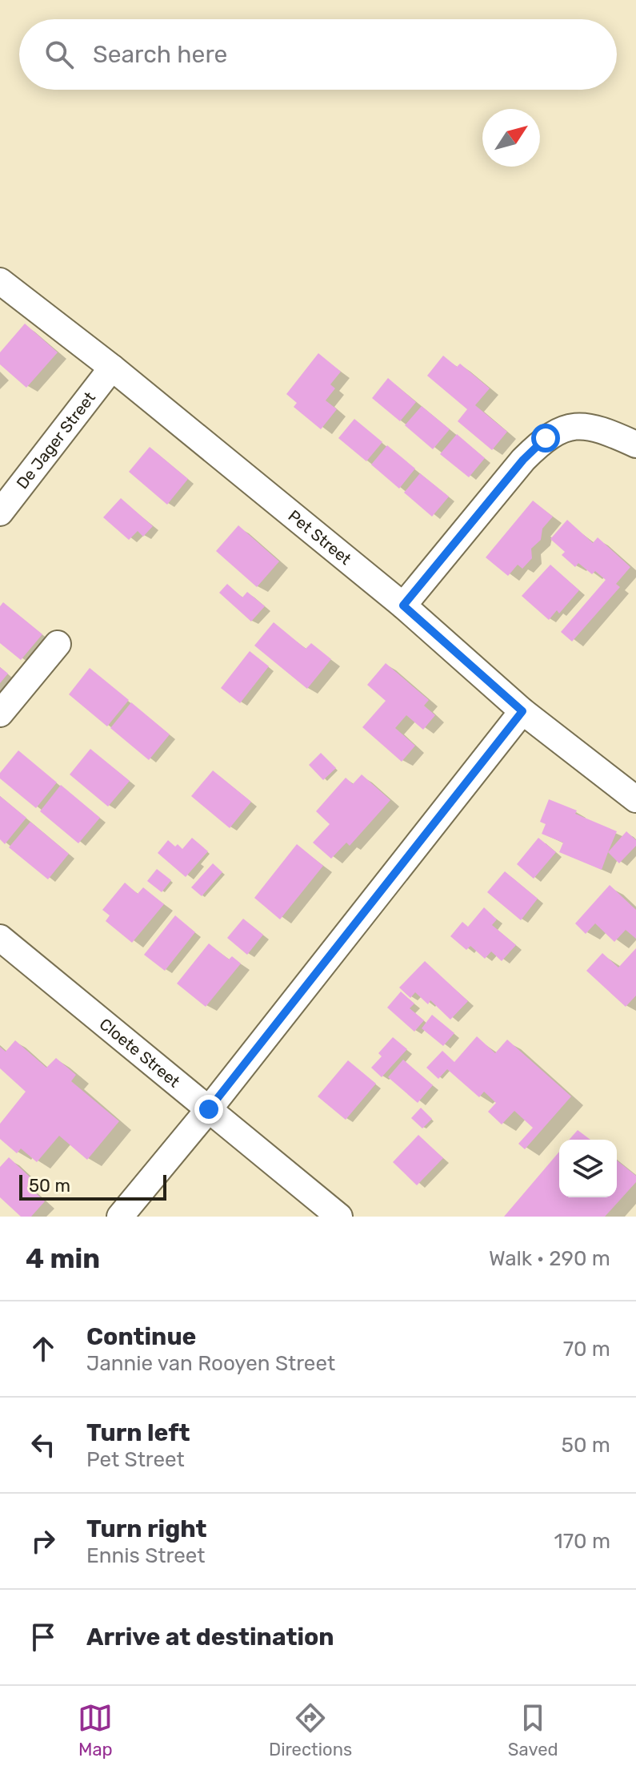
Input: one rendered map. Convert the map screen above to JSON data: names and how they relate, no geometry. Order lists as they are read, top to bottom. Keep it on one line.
{"streets":{"street":["De Jager Street","Pet Street","Cloete Street"]},"crossings":[["De Jager Street","Pet Street"]],"scale_bar":"50 m","north":"top right","page":{"search":"Search here","scale":"50 m","heading":["4 min","Walk · 290 m"],"list":[["Continue","Jannie van Rooyen Street","70 m"],["Turn left","Pet Street","50 m"],["Turn right","Ennis Street","170 m"],"Arrive at destination"],"nav":["Map","Directions","Saved"]}}
